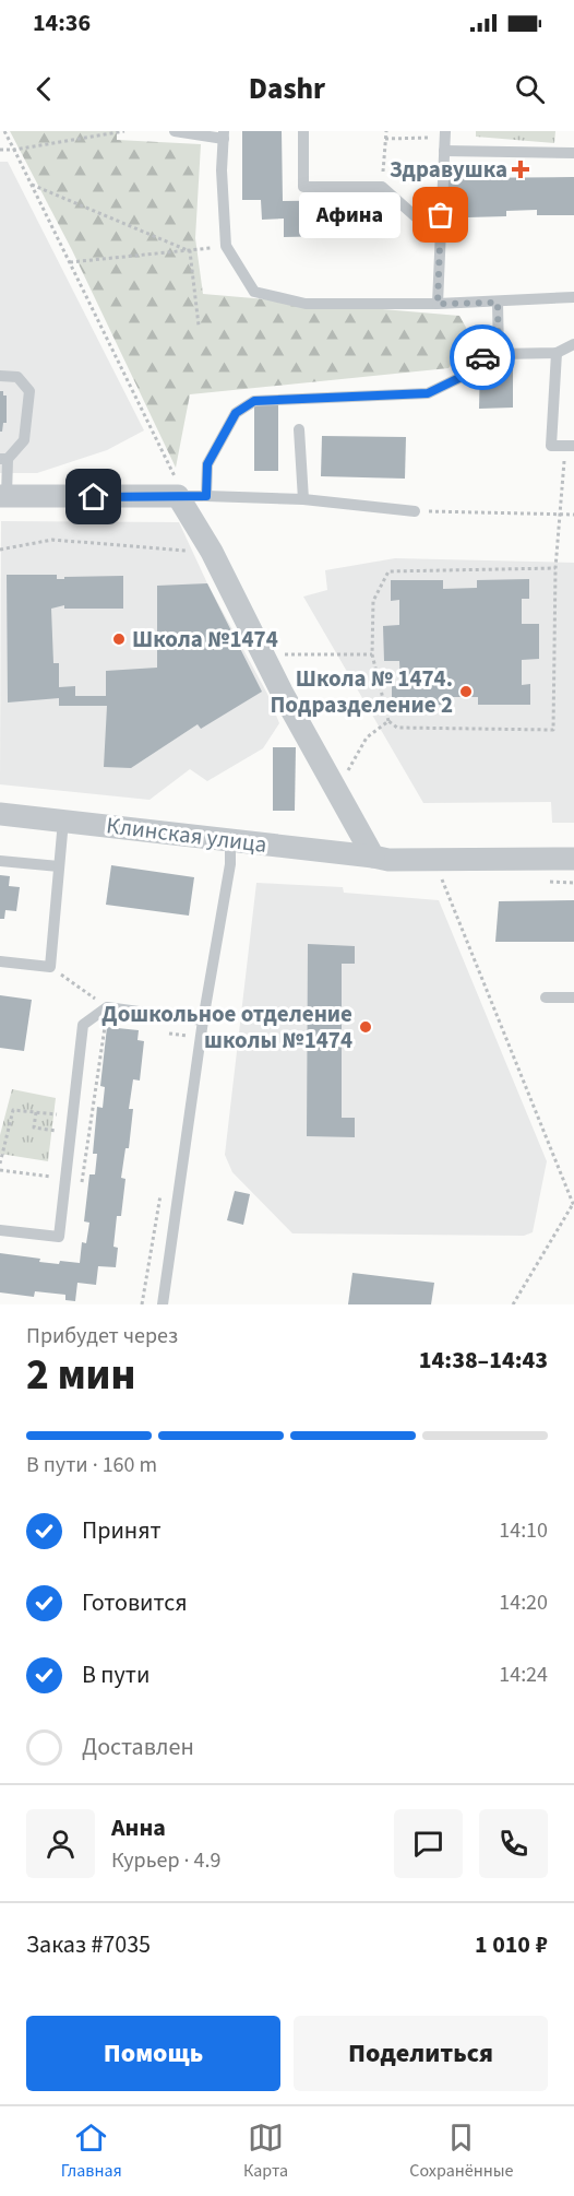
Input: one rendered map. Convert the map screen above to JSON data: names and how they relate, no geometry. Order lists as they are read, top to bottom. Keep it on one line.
{"streets":{"street":["Клинская улица"]},"places":{"health":["Здравушка"],"other":["Афина","Школа №1474","Школа № 1474. Подразделение 2","Дошкольное отделение школы №1474"]},"page":{"status":"14:36","header":"Dashr","bubble":"Афина","heading":["2 мин","Прибудет через","14:38–14:43"],"panel":["Анна","Курьер · 4.9","Заказ #7035","1 010 ₽"],"bar":"В пути · 160 m","list":[["Принят","14:10"],["Готовится","14:20"],["В пути","14:24"],"Доставлен"],"buttons":["Помощь","Поделиться"],"tabs":["Главная","Карта","Сохранённые"]}}
